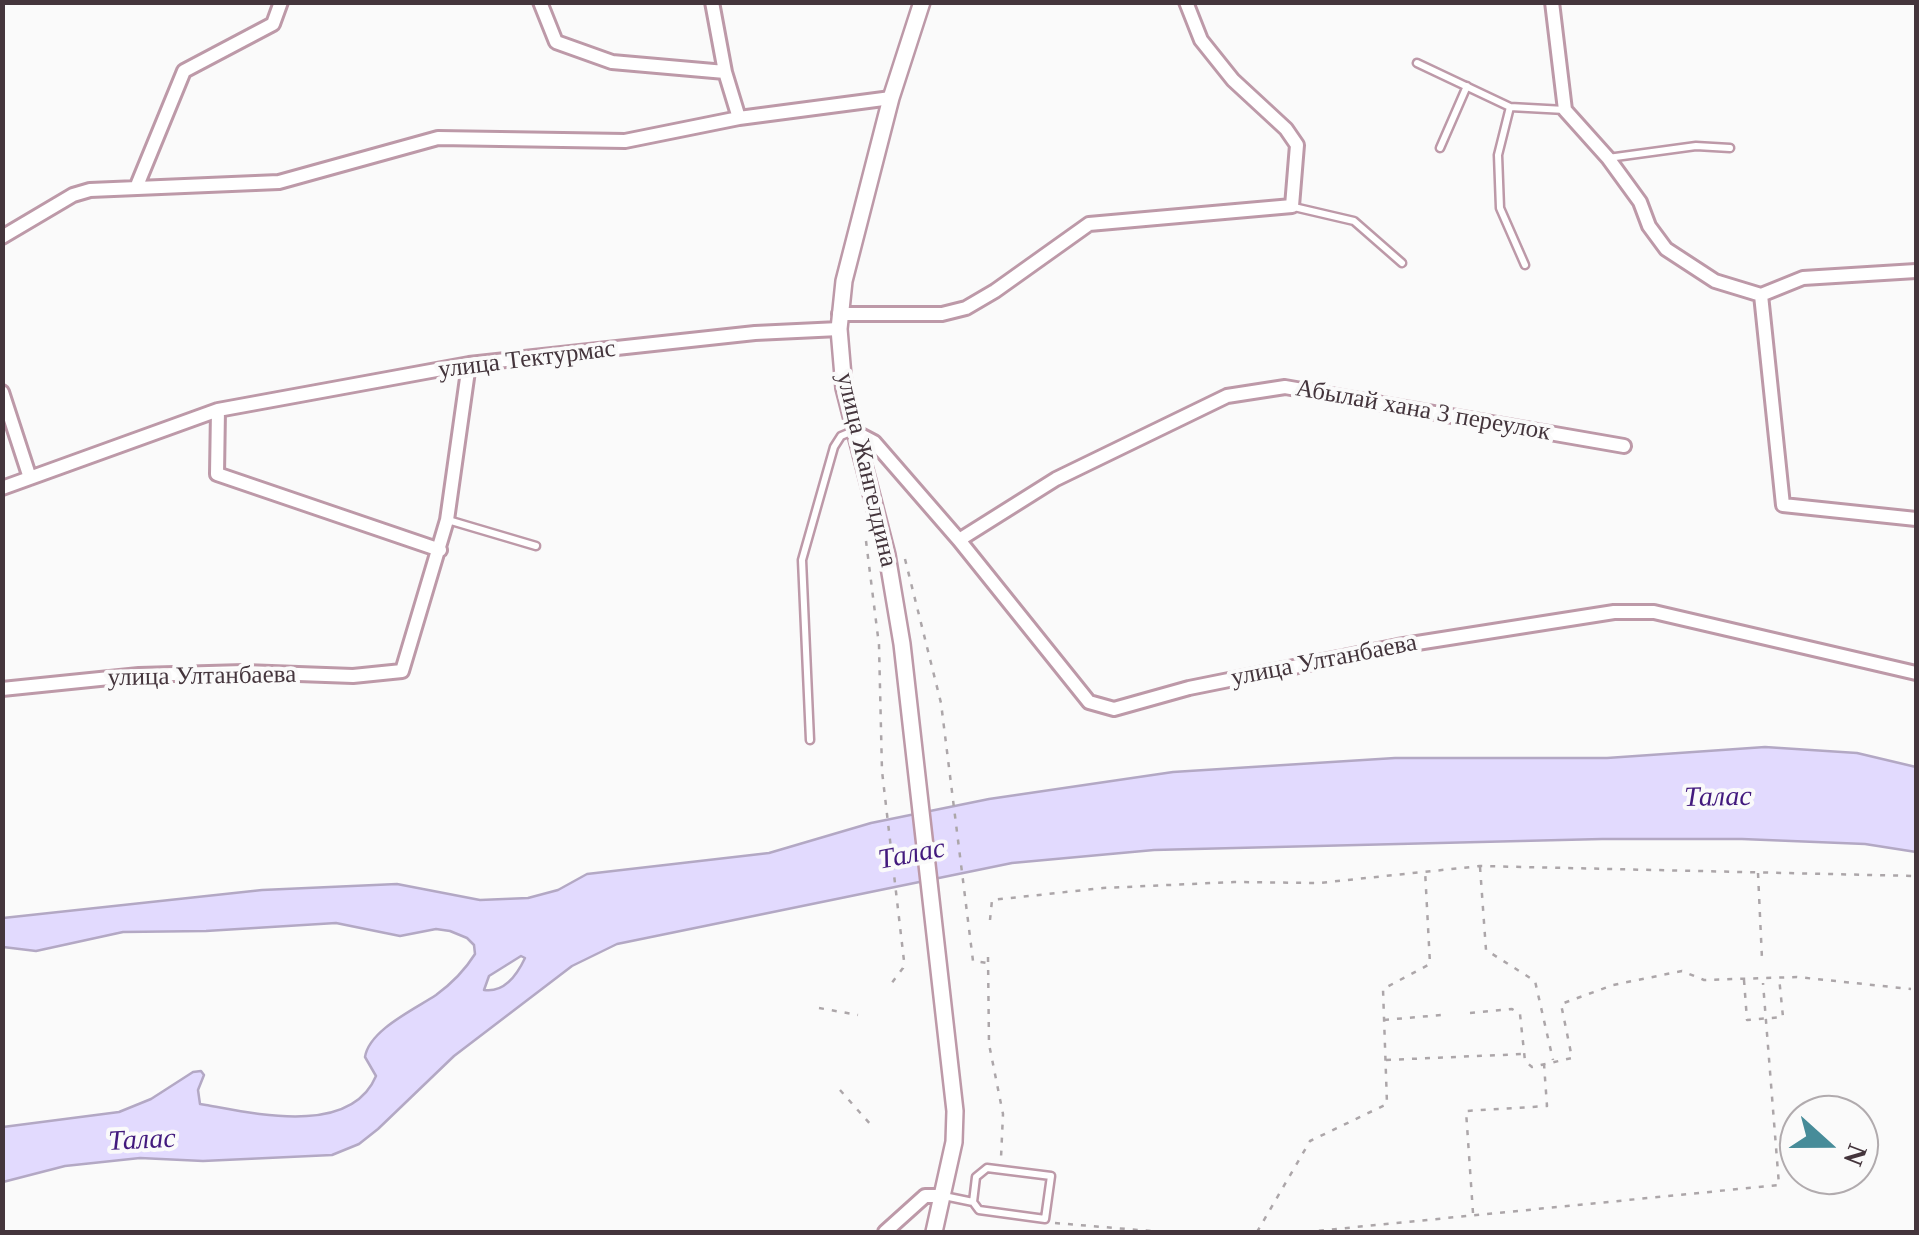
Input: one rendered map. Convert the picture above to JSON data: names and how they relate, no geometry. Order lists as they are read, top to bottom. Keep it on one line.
{"streets":{"street":["улица Тектурмас","Абылай хана 3 переулок","улица Жангелдина","улица Ултанбаева"]},"crossings":[["улица Тектурмас","улица Жангелдина"],["Абылай хана 3 переулок","улица Ултанбаева"],["улица Жангелдина","улица Ултанбаева"]],"water":["Талас"],"north":"right"}
